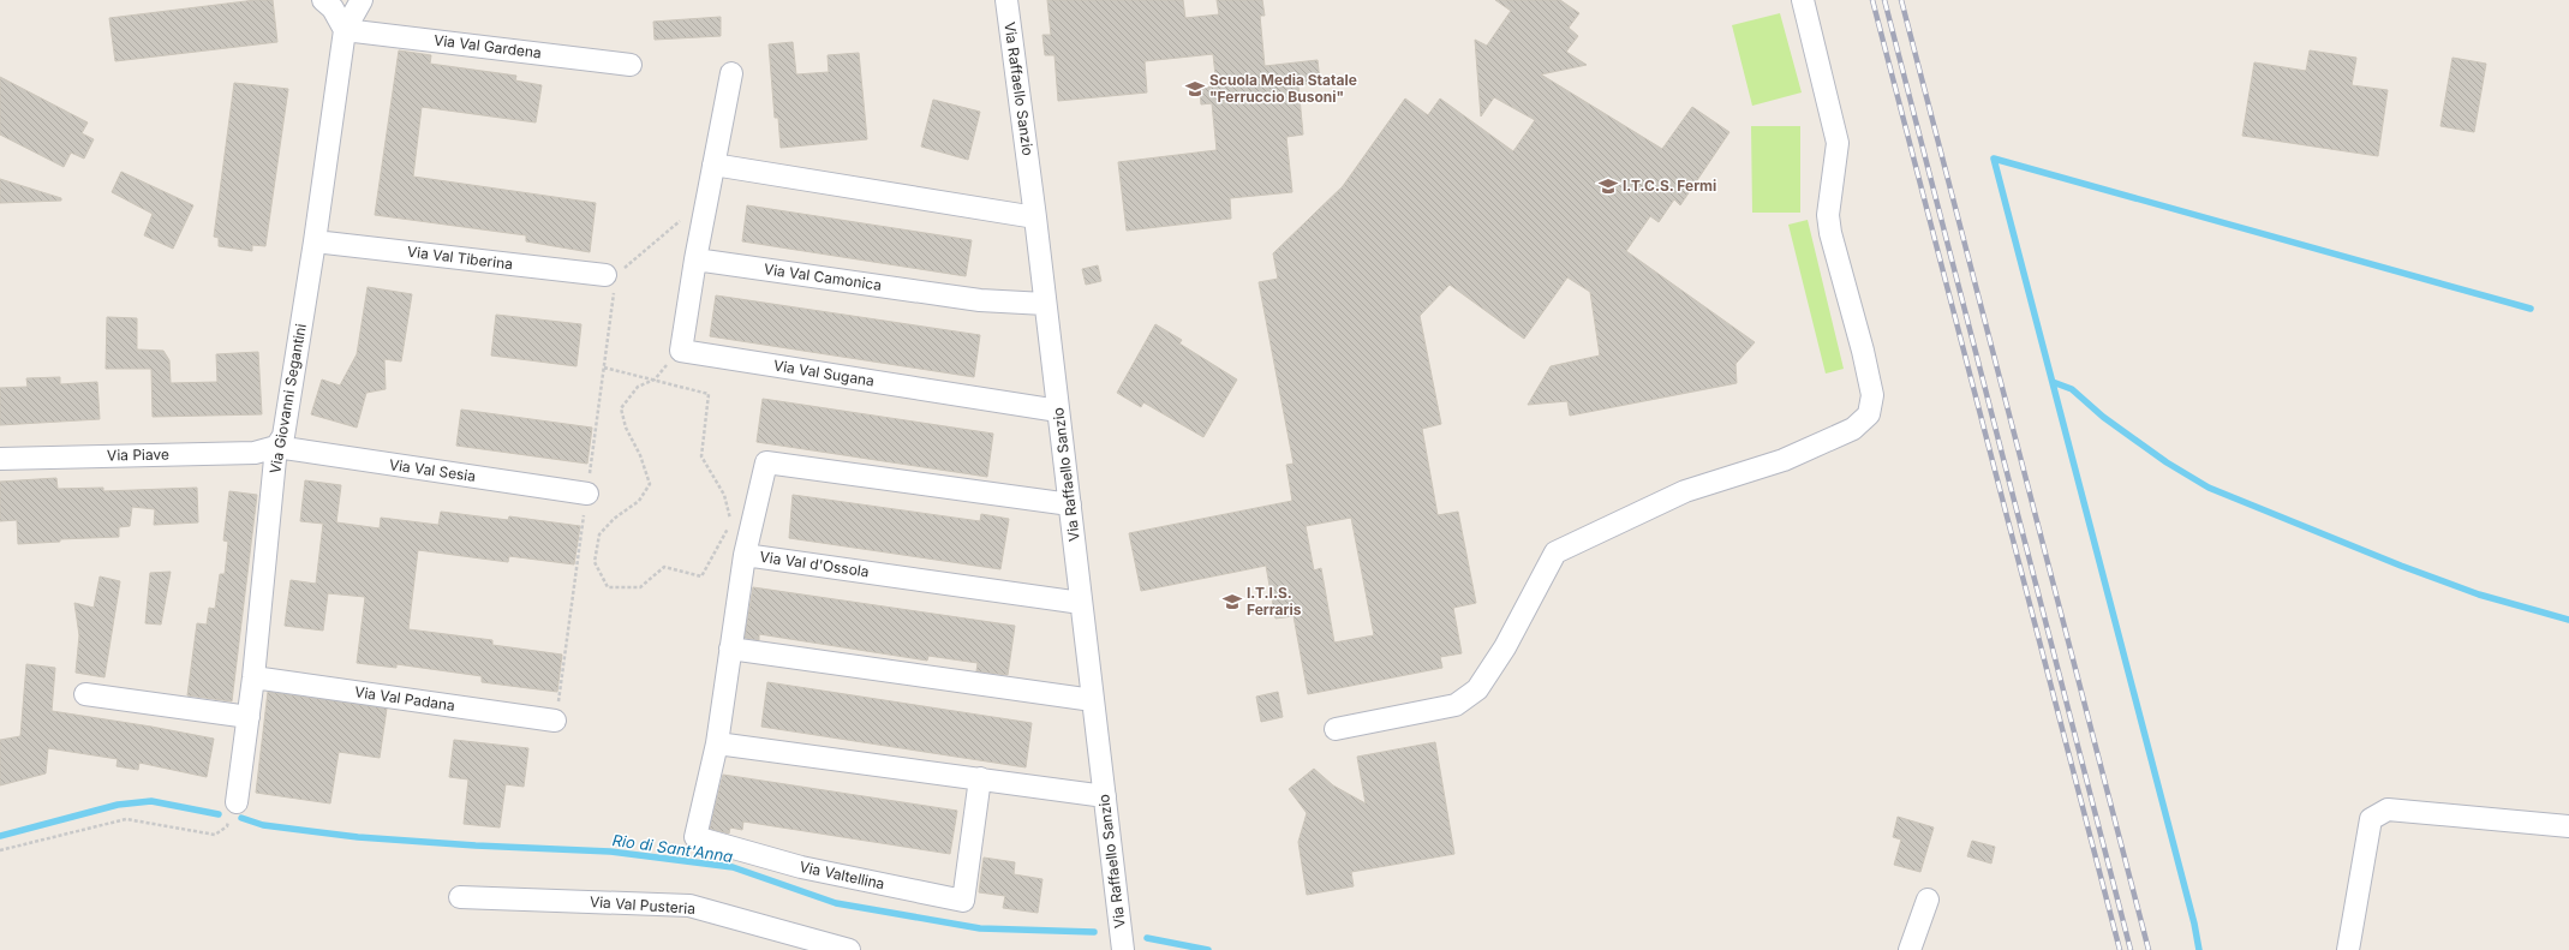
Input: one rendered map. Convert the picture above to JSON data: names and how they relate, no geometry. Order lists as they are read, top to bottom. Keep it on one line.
{"streets":{"street":["Via Val Gardena","Via Raffaello Sanzio","Via Val Tiberina","Via Val Camonica","Via Val Sugana","Via Giovanni Segantini","Via Piave","Via Val Sesia","Via Val d'Ossola","Via Val Padana","Via Valtellina","Via Val Pusteria"]},"crossings":[["Via Val Gardena","Via Giovanni Segantini"],["Via Raffaello Sanzio","Via Val Camonica"],["Via Raffaello Sanzio","Via Val Sugana"],["Via Raffaello Sanzio","Via Val d'Ossola"],["Via Val Tiberina","Via Giovanni Segantini"],["Via Val Camonica","Via Val Sugana"],["Via Giovanni Segantini","Via Piave"],["Via Giovanni Segantini","Via Val Sesia"],["Via Giovanni Segantini","Via Val Padana"],["Via Piave","Via Val Sesia"],["Via Val d'Ossola","Via Valtellina"]],"water":["Rio di Sant'Anna"],"places":{"school or university":["Scuola Media Statale \"Ferruccio Busoni\"","I.T.C.S. Fermi","I.T.I.S. Ferraris"]}}
